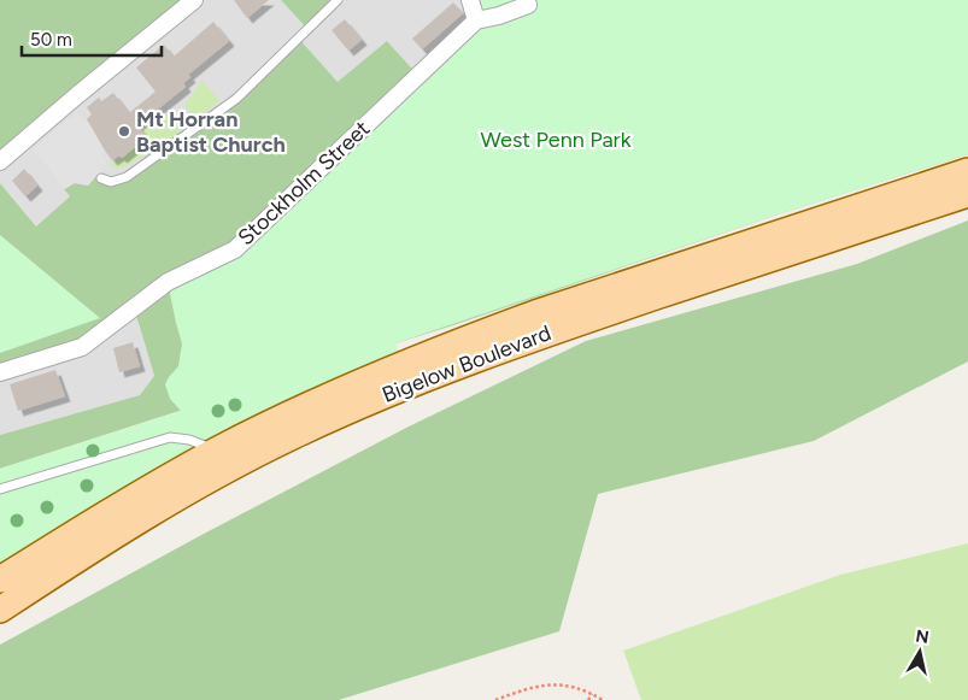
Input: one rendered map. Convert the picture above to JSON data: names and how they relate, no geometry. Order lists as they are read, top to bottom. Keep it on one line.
{"streets":{"main road":["Bigelow Boulevard"],"street":["Stockholm Street"]},"parks":["West Penn Park"],"places":["Mt Horran Baptist Church"],"scale_bar":"50 m","north":"top"}
